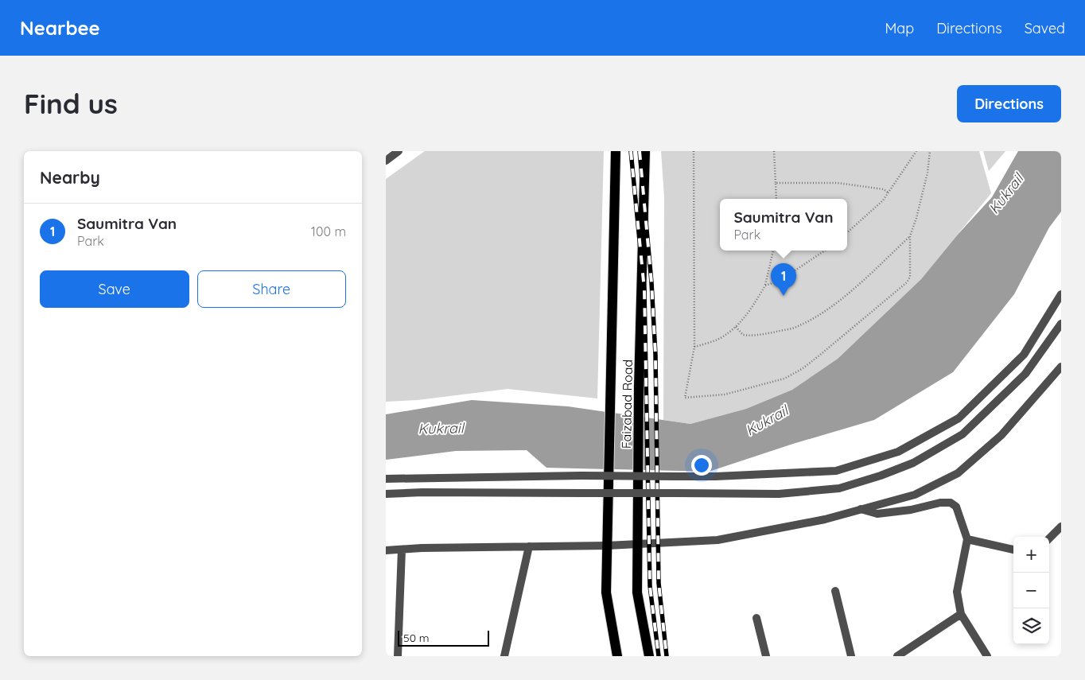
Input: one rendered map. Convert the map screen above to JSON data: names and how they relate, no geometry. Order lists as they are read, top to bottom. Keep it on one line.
{"streets":{"main road":["Faizabad Road"]},"water":["Kukrail"],"scale_bar":"50 m","page":{"header":"Nearbee","nav":["Map","Directions","Saved"],"buttons":["Directions",["Save","Share"]],"title":"Find us","heading":"Nearby","popup":["Saumitra Van","Park"],"list":[{"mark":"1","name":"Saumitra Van","note":"Park","value":"100 m"}],"pins":"1","map_buttons":["+","−"],"scale":"50 m"}}
